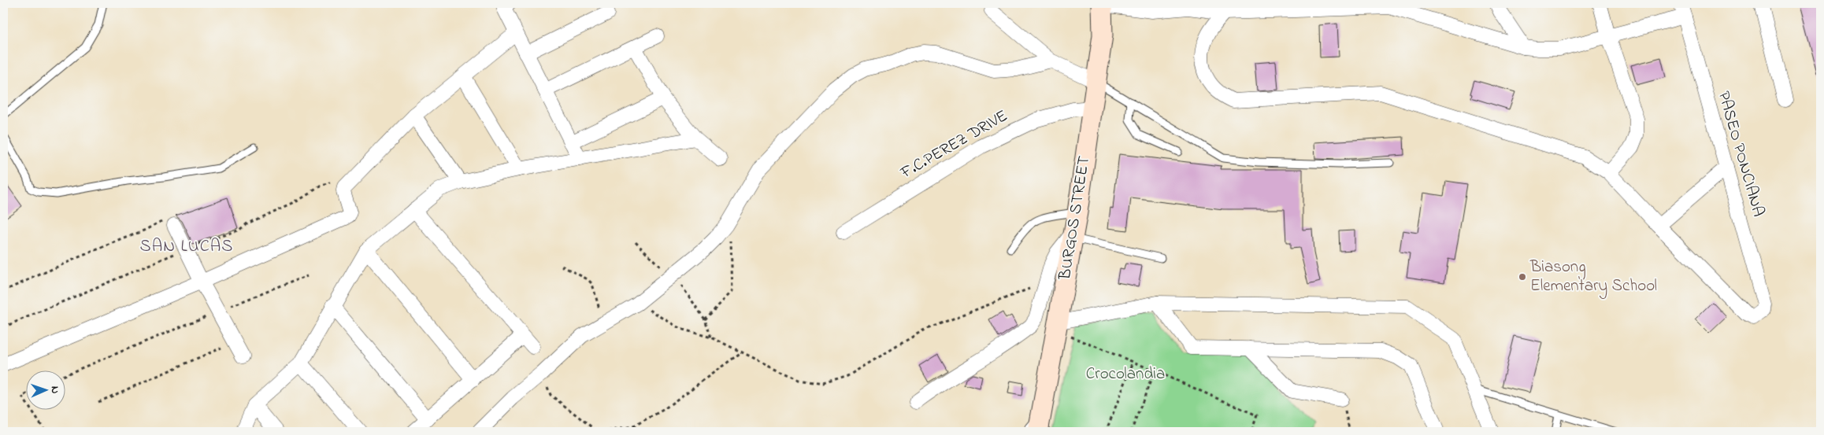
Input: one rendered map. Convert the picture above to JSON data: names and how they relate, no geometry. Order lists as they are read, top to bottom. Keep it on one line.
{"streets":{"street":["F.C.PEREZ DRIVE","PASEO PONCIANA","BURGOS STREET"]},"crossings":[["F.C.PEREZ DRIVE","BURGOS STREET"]],"districts":["SAN LUCAS"],"parks":["Crocolandia"],"places":["Biasong Elementary School"],"north":"right"}
